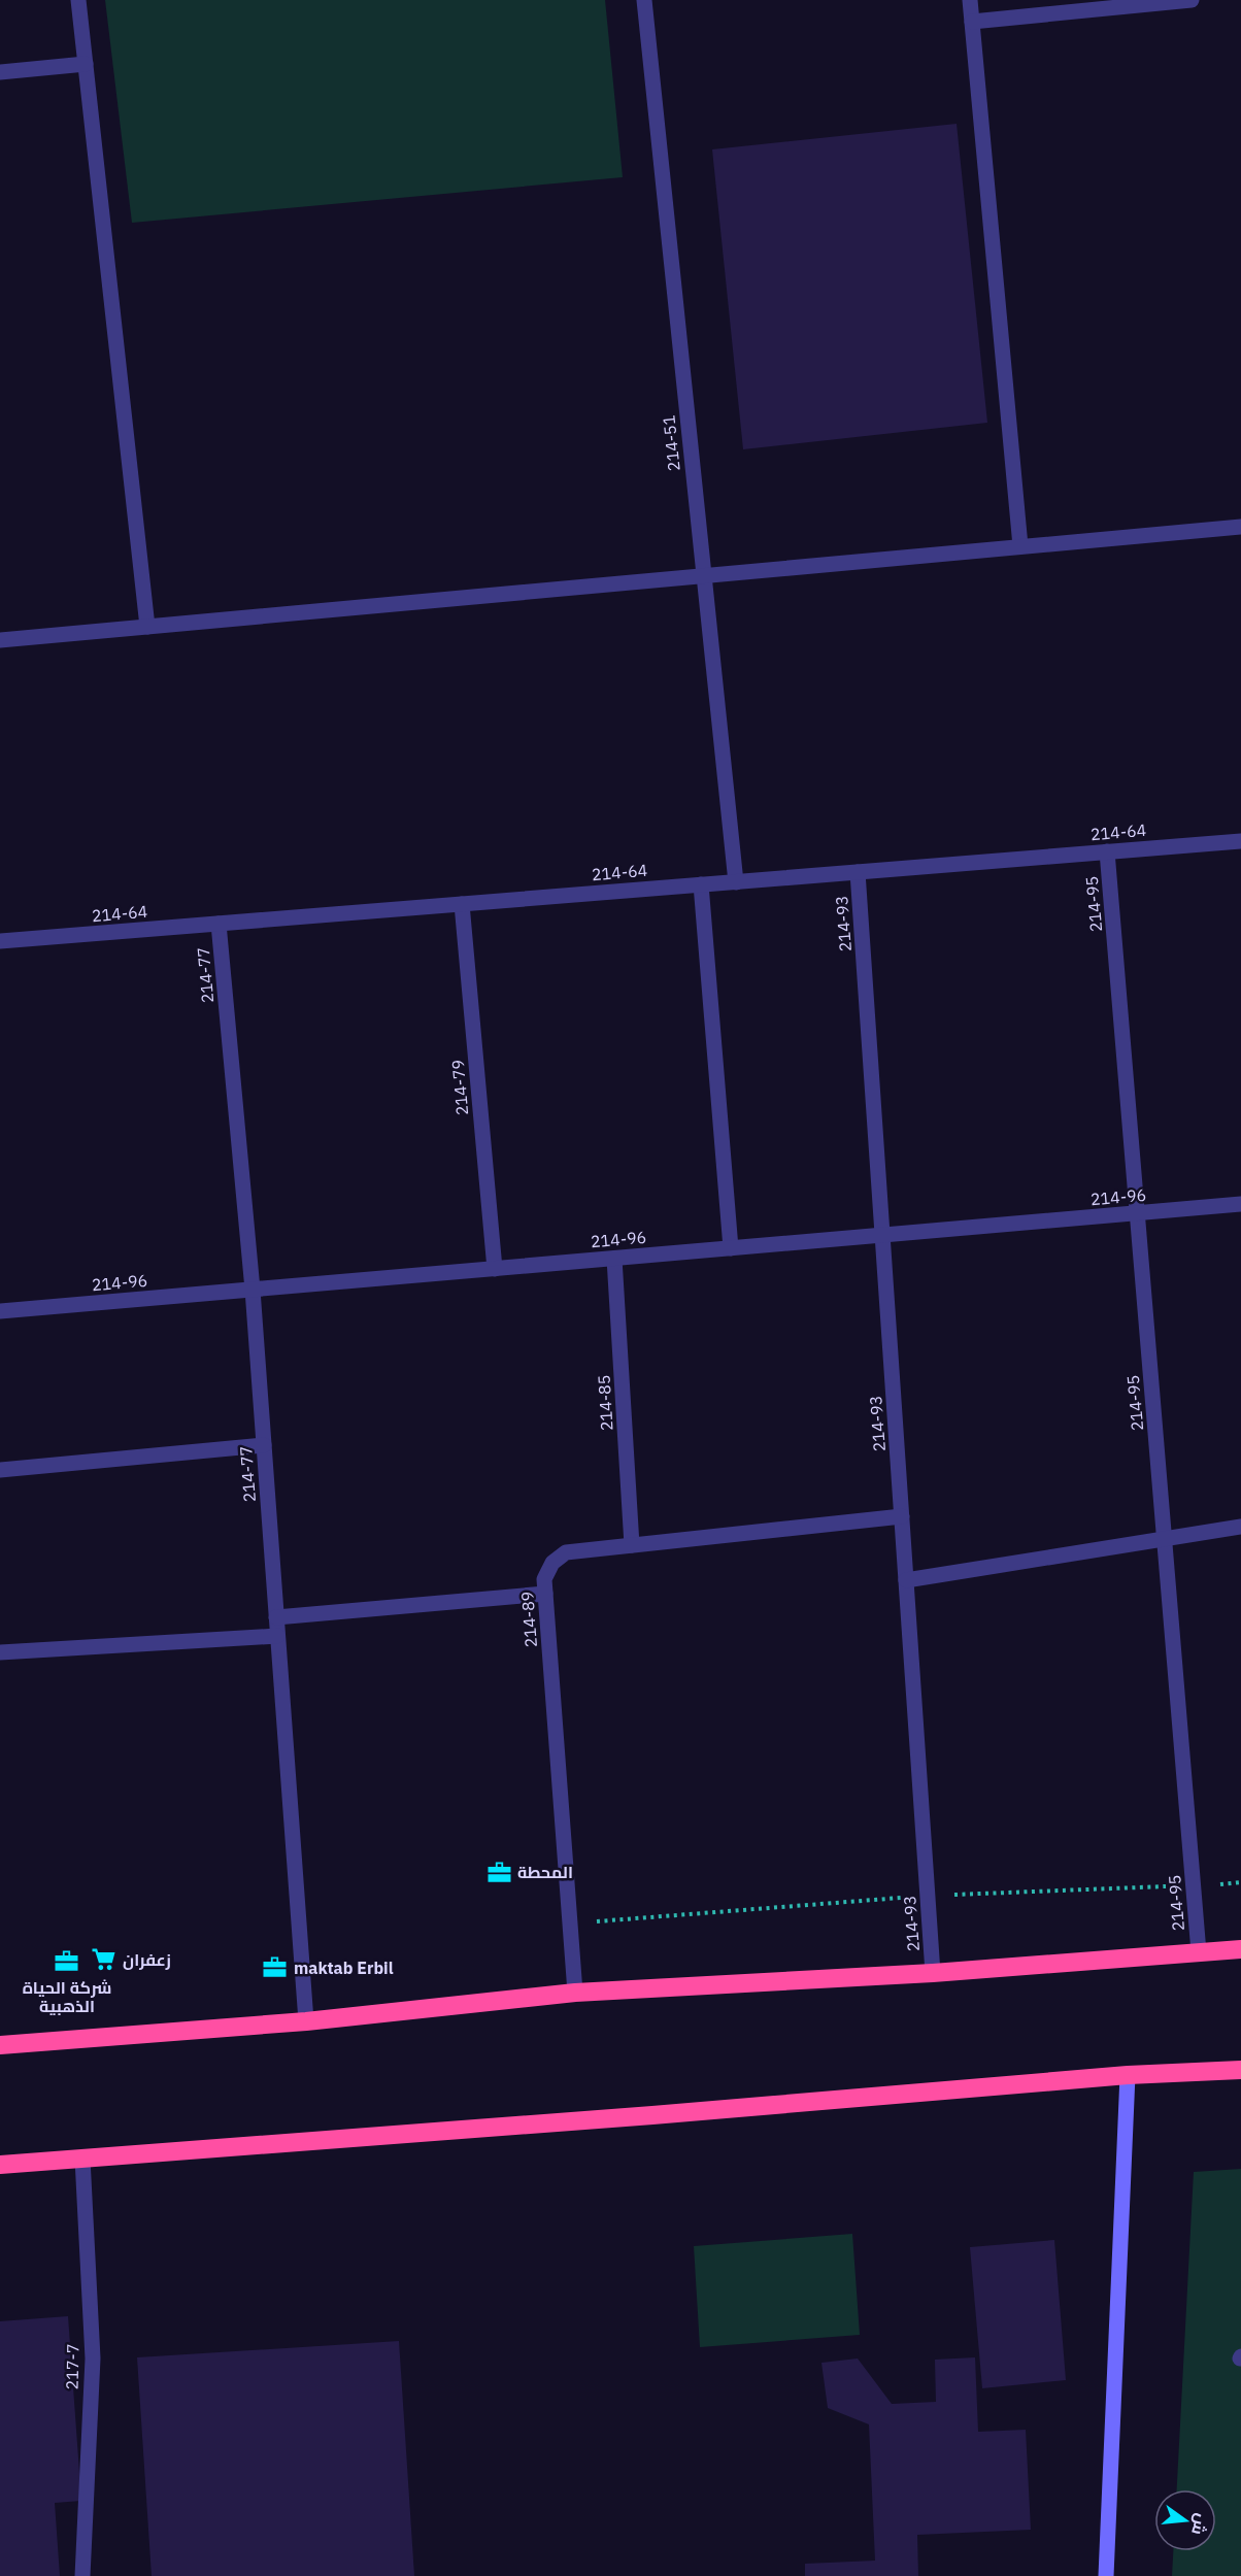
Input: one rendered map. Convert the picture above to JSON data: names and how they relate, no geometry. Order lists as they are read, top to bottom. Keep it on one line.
{"streets":{"street":["214-51","214-64","214-95","214-93","214-77","214-79","214-96","214-85","214-89","217-7"]},"crossings":[["214-51","214-64"],["214-64","214-95"],["214-64","214-93"],["214-64","214-77"],["214-64","214-79"],["214-95","214-96"],["214-93","214-96"],["214-93","214-89"],["214-77","214-96"],["214-79","214-96"],["214-96","214-85"],["214-85","214-89"]],"places":{"office":["المحطة","شركة الحياة الذهبية","maktab Erbil"],"supermarket":["زعفران"]},"north":"right"}
